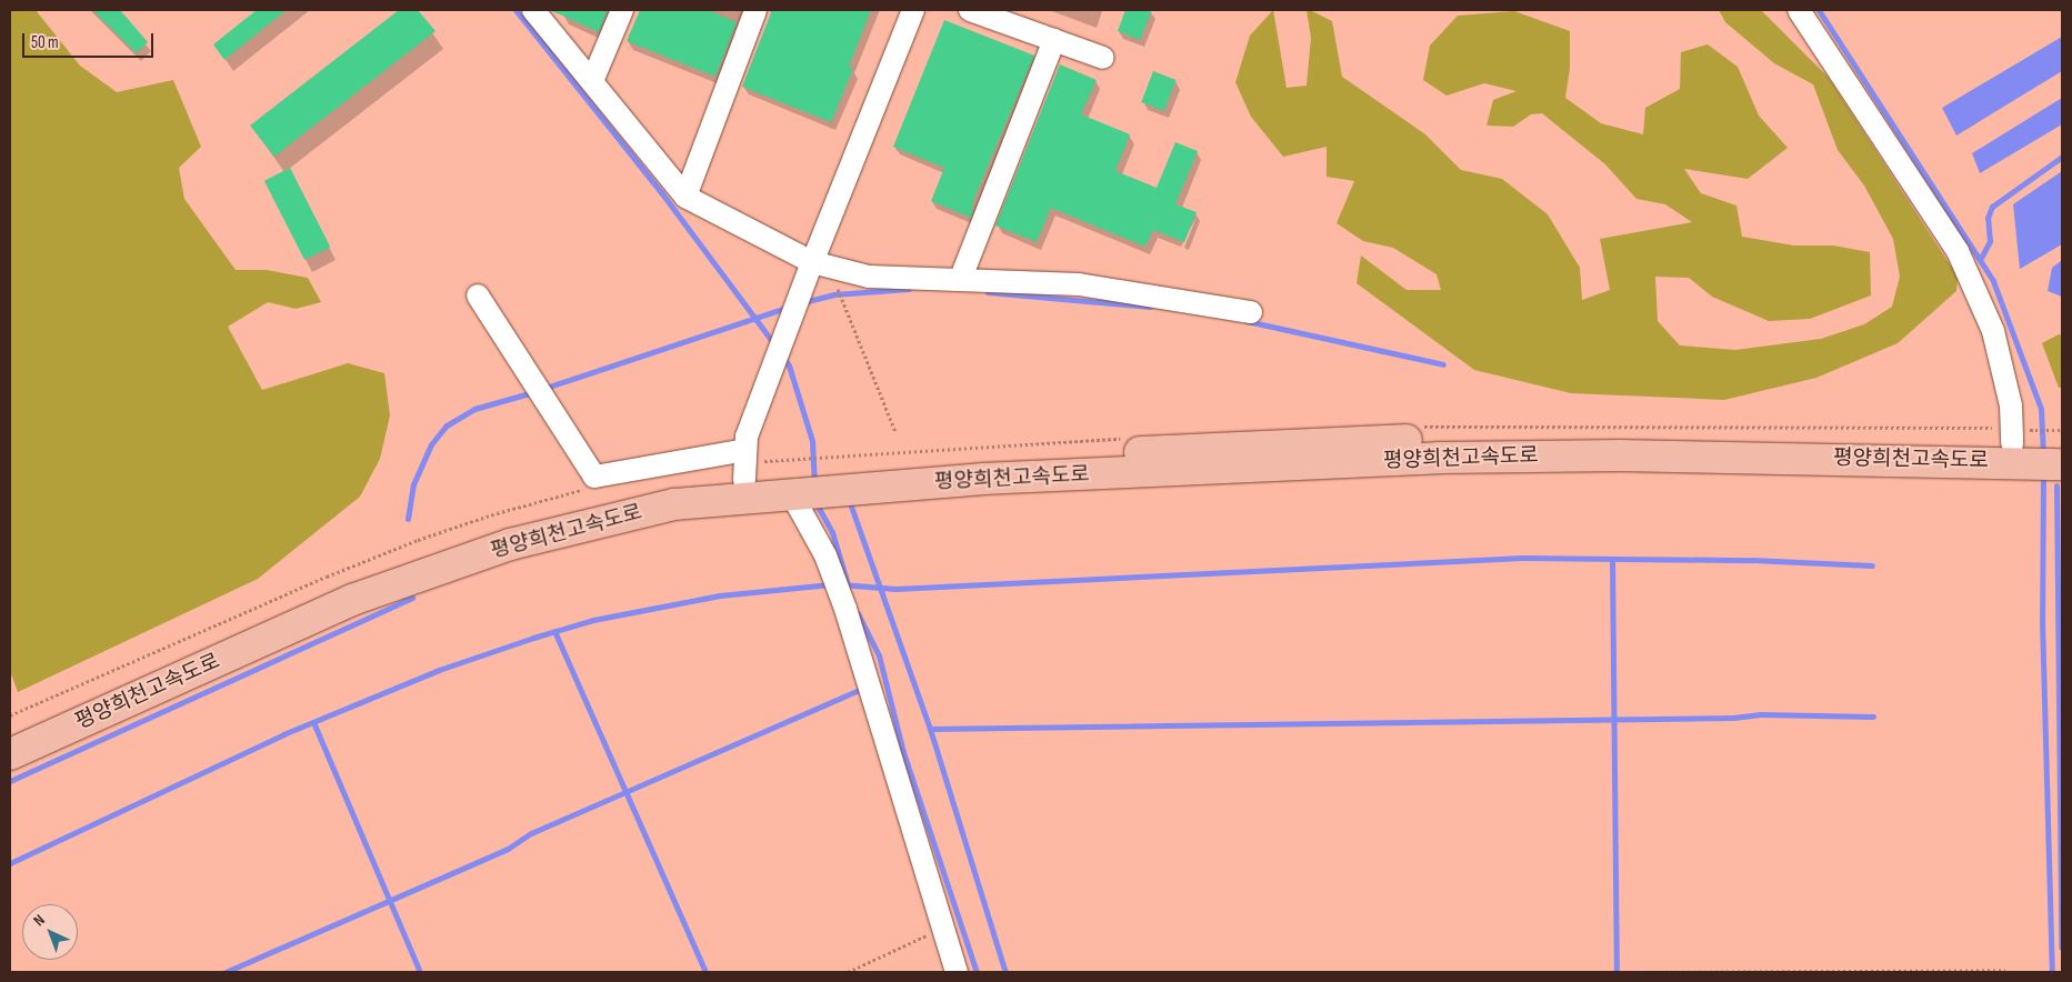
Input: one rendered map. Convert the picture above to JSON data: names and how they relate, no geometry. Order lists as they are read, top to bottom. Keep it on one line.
{"streets":{"highway":["평양희천고속도로"]},"scale_bar":"50 m","north":"top left"}
